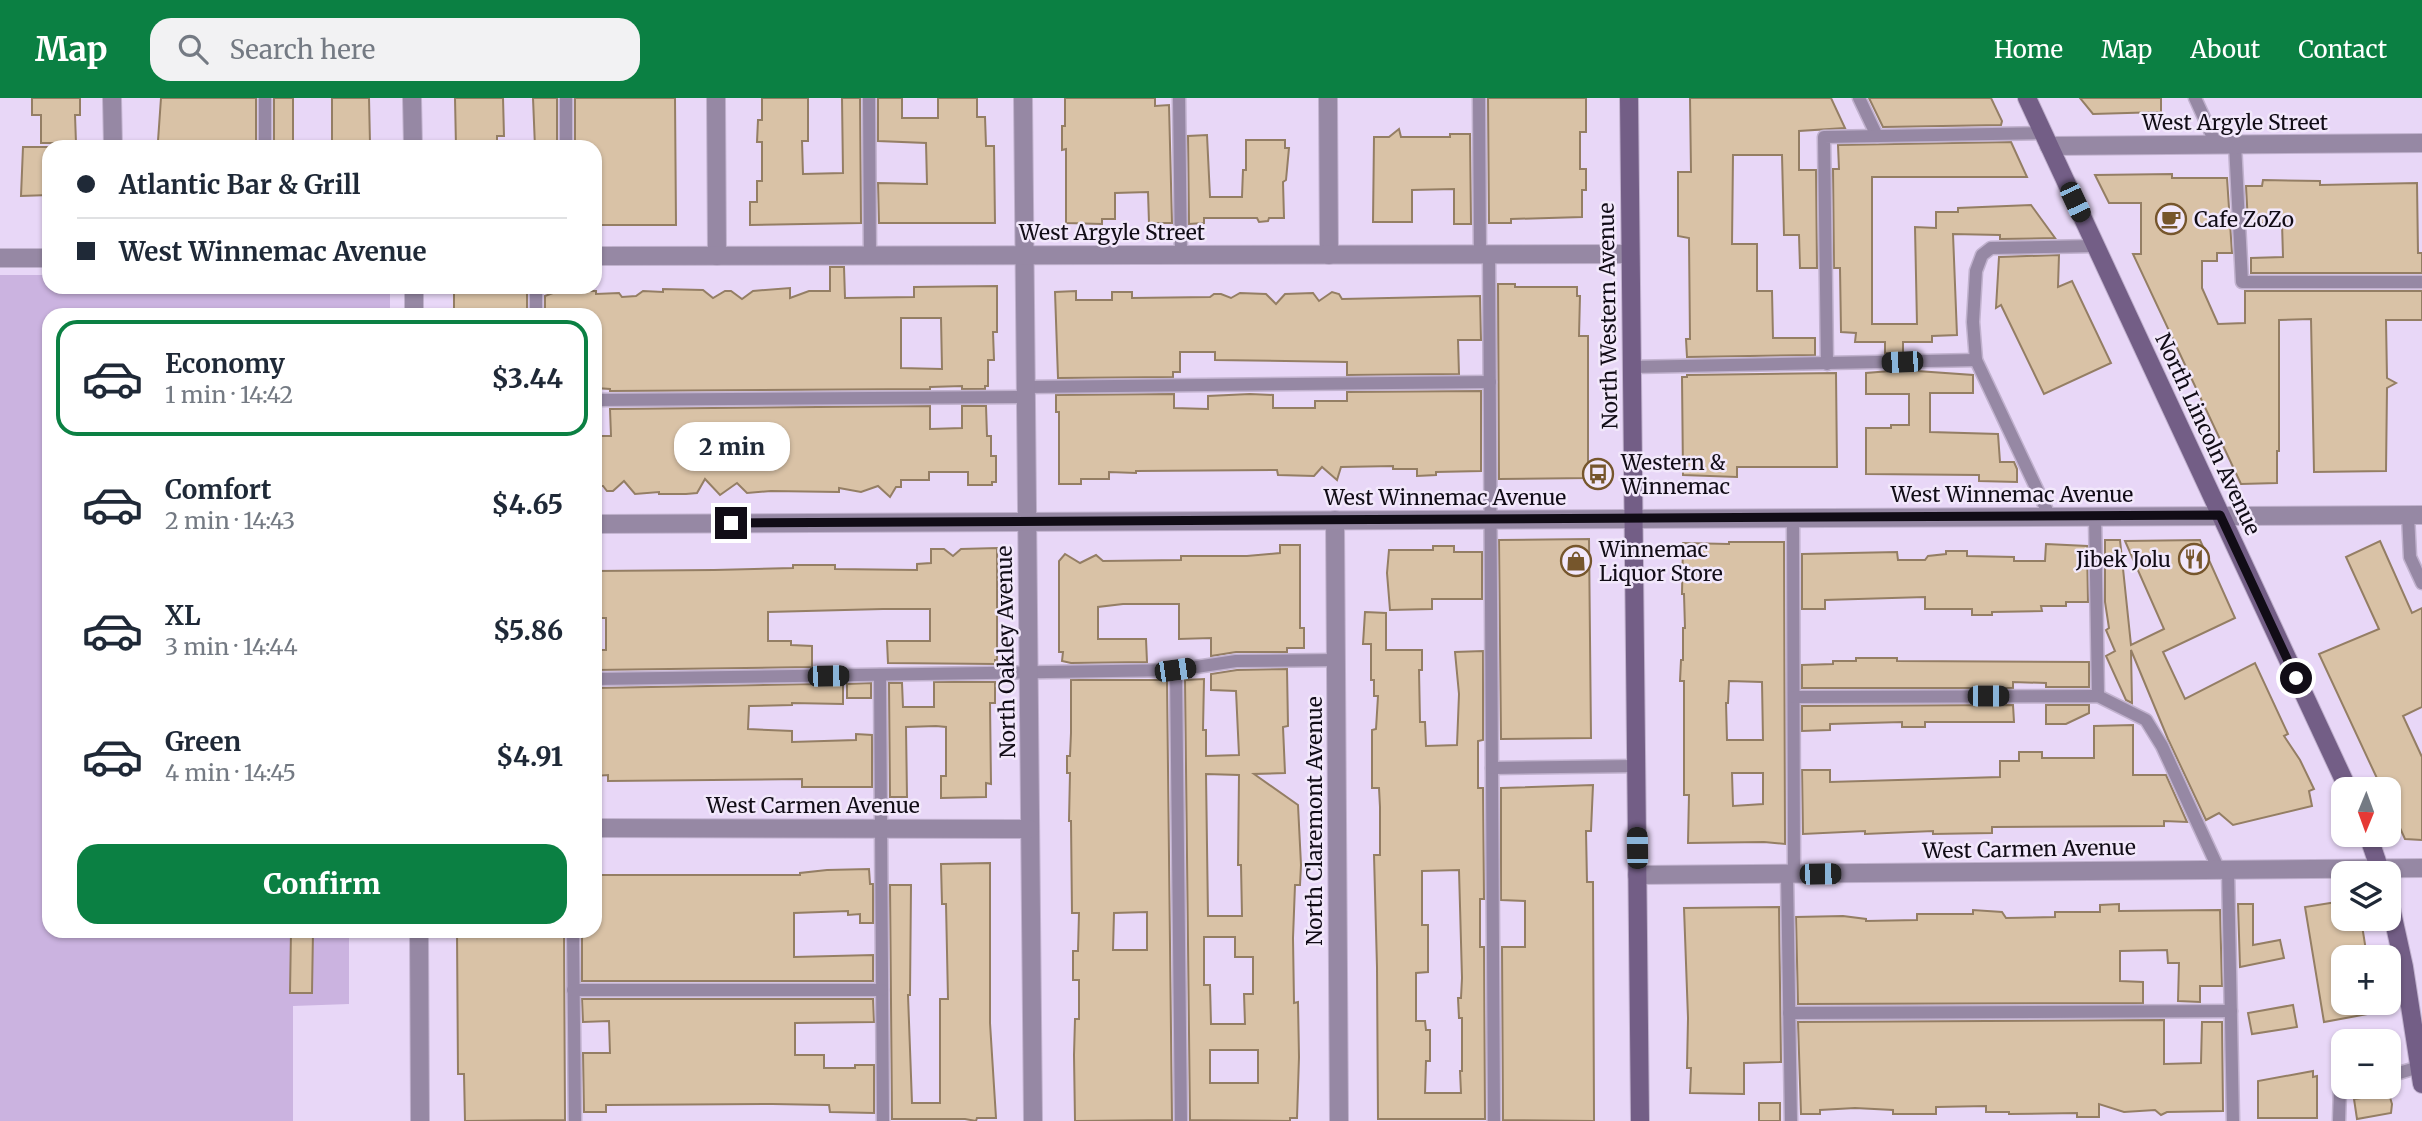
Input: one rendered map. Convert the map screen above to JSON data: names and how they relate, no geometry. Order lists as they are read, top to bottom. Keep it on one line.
{"streets":{"main road":["North Western Avenue","North Lincoln Avenue"],"street":["West Argyle Street","West Winnemac Avenue","North Oakley Avenue","West Carmen Avenue","North Claremont Avenue"]},"crossings":[["West Argyle Street","North Western Avenue"],["West Argyle Street","North Lincoln Avenue"],["West Argyle Street","North Oakley Avenue"],["North Western Avenue","West Winnemac Avenue"],["North Western Avenue","West Carmen Avenue"],["North Lincoln Avenue","West Winnemac Avenue"],["West Winnemac Avenue","North Oakley Avenue"],["West Winnemac Avenue","North Claremont Avenue"],["North Oakley Avenue","West Carmen Avenue"]],"places":{"cafe":["Cafe ZoZo"],"bus stop":["Western & Winnemac"],"restaurant":["Jibek Jolu"],"shop":["Winnemac Liquor Store"]},"north":"bottom","page":{"header":"Map","search":"Search here","nav":["Home","Map","About","Contact"],"banner":["Atlantic Bar & Grill","West Winnemac Avenue"],"list":[{"name":"Economy","note":"1 min · 14:42","value":"$3.44"},{"name":"Comfort","note":"2 min · 14:43","value":"$4.65"},{"name":"XL","note":"3 min · 14:44","value":"$5.86"},{"name":"Green","note":"4 min · 14:45","value":"$4.91"}],"bubble":"2 min","map_buttons":["+","−"],"buttons":"Confirm"}}
